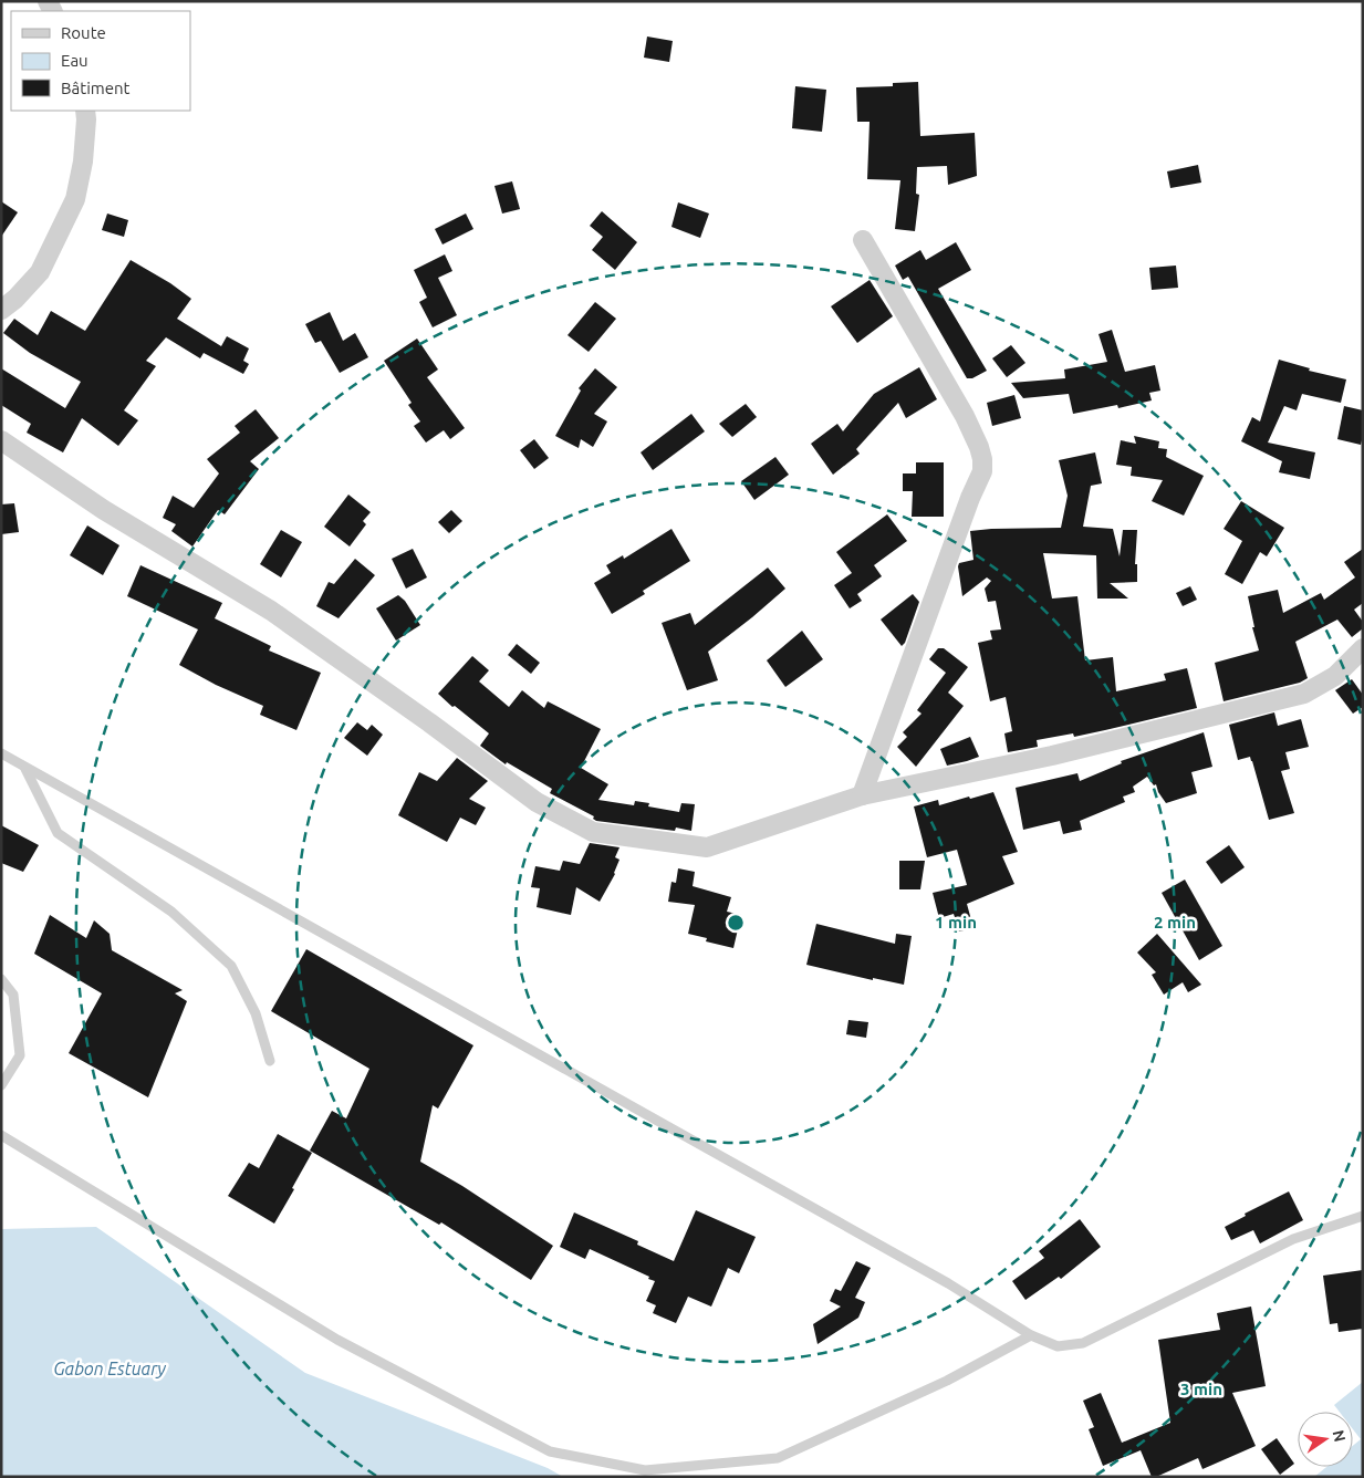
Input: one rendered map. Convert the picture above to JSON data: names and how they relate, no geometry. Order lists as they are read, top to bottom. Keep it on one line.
{"water":["Gabon Estuary"],"legend":["Route","Eau","Bâtiment"],"north":"right","rings":["1 min","2 min","3 min"]}
